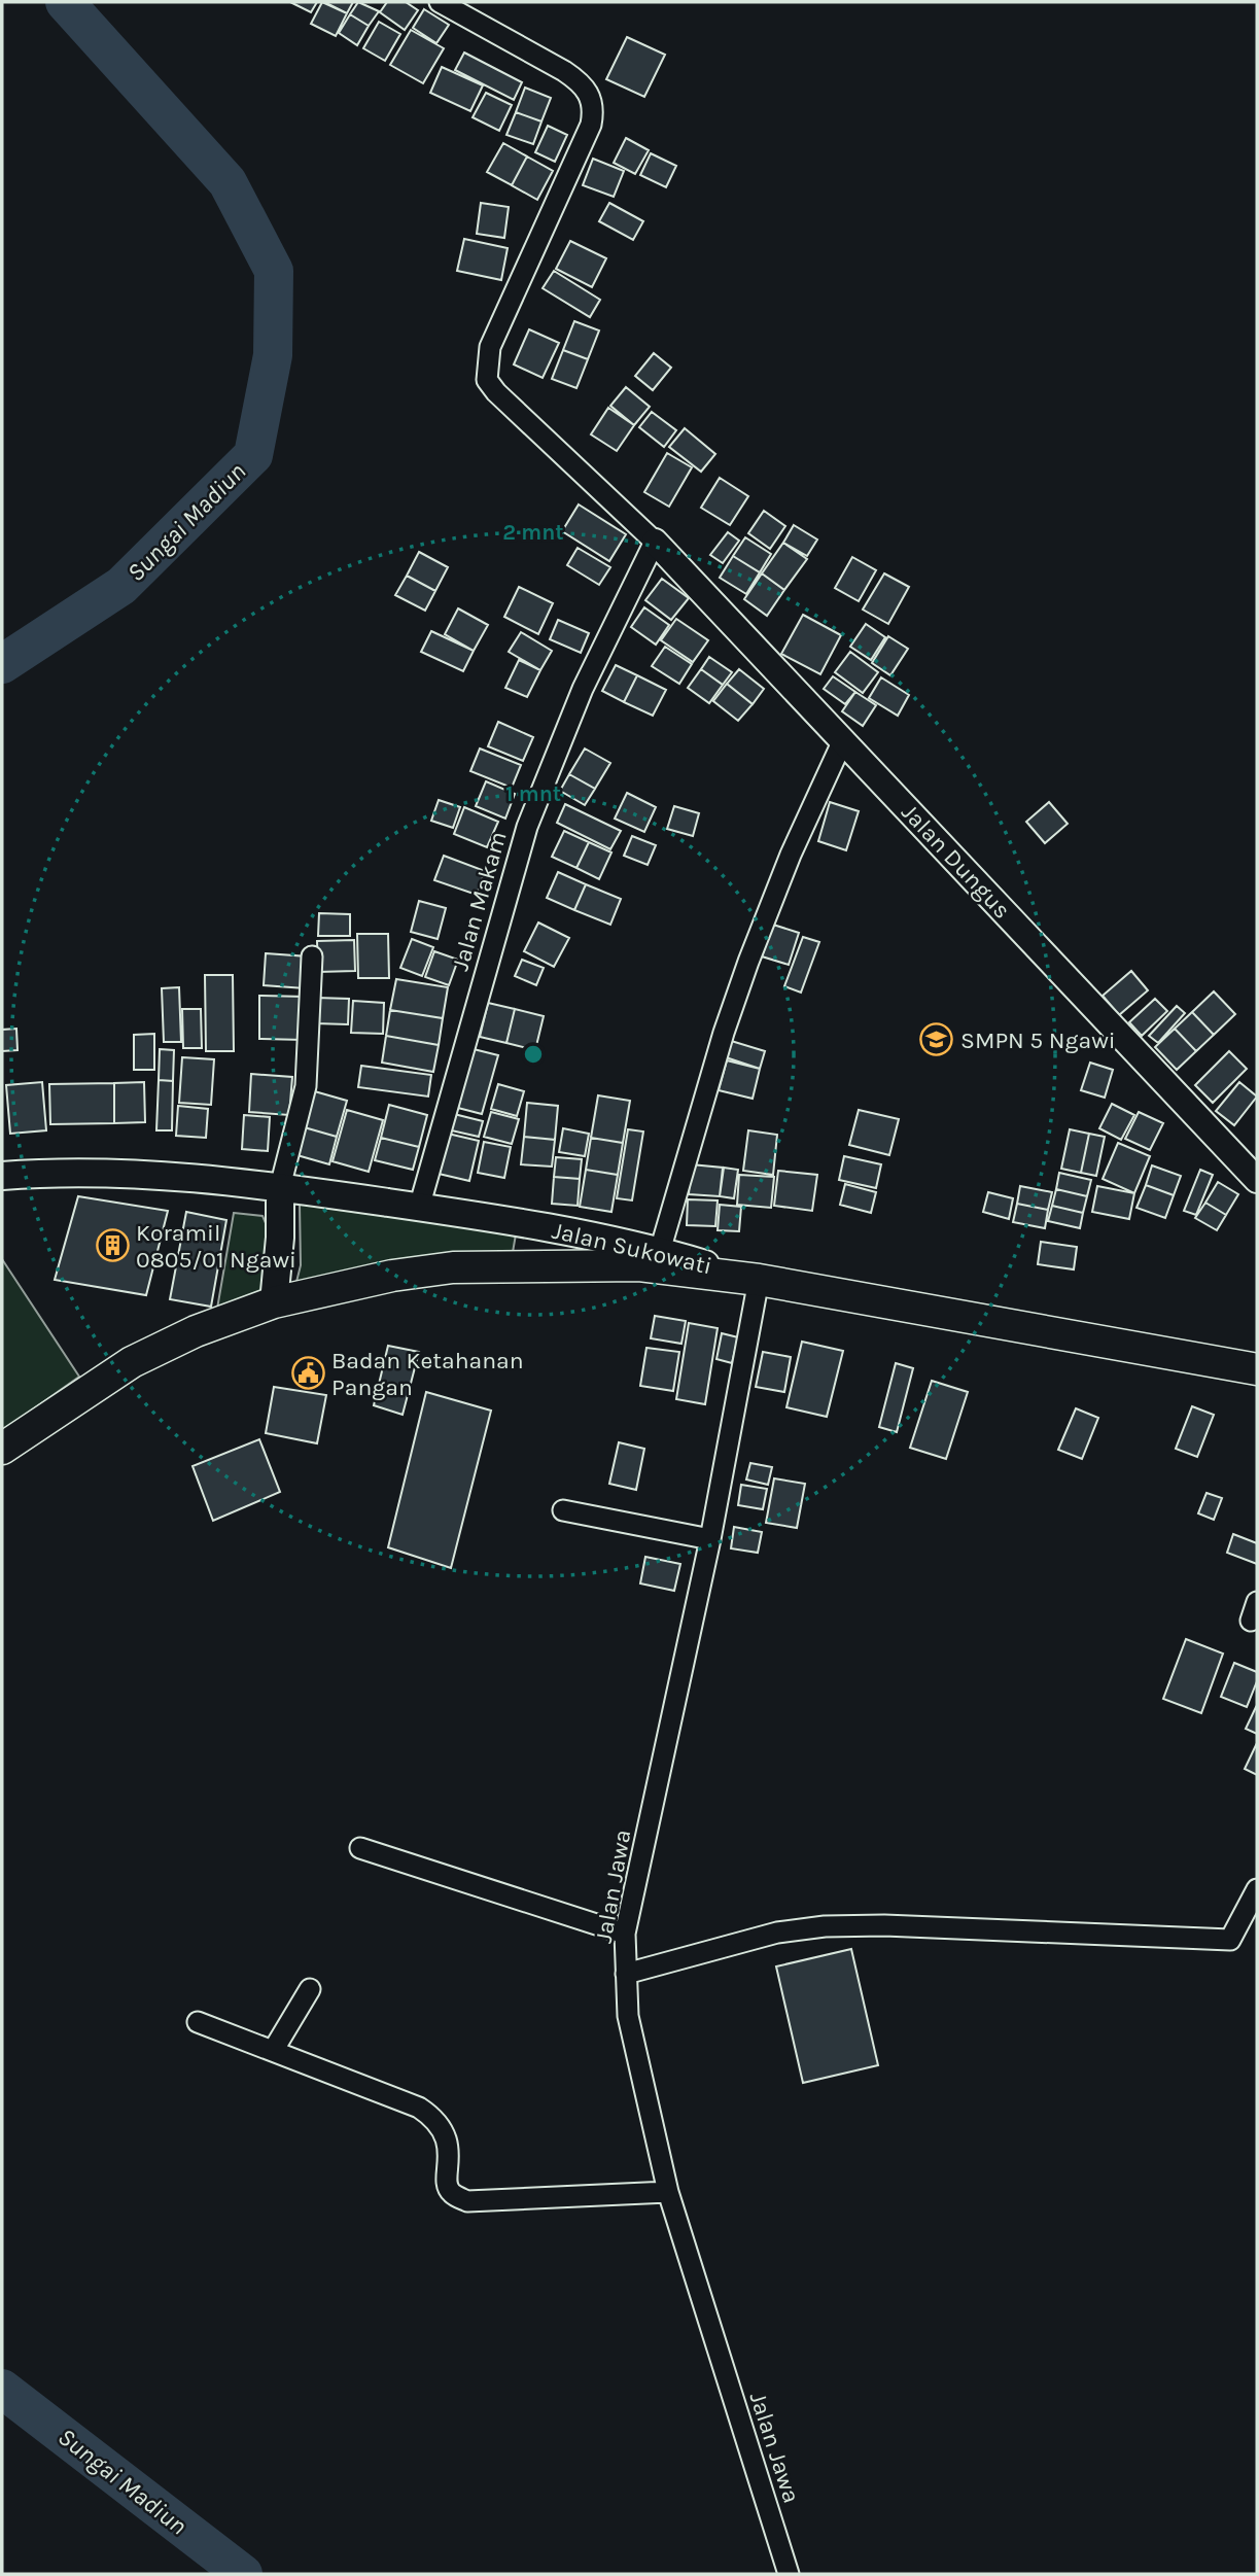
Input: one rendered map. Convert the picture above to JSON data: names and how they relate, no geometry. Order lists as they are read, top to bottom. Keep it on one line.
{"streets":{"main road":["Jalan Sukowati"],"street":["Jalan Dungus","Jalan Makam","Jalan Jawa"]},"crossings":[["Jalan Dungus","Jalan Makam"],["Jalan Makam","Jalan Sukowati"],["Jalan Sukowati","Jalan Jawa"]],"water":["Sungai Madiun"],"places":{"school or university":["SMPN 5 Ngawi"],"building":["Koramil 0805/01 Ngawi"],"public building":["Badan Ketahanan Pangan"]},"rings":["2 mnt","1 mnt"]}
